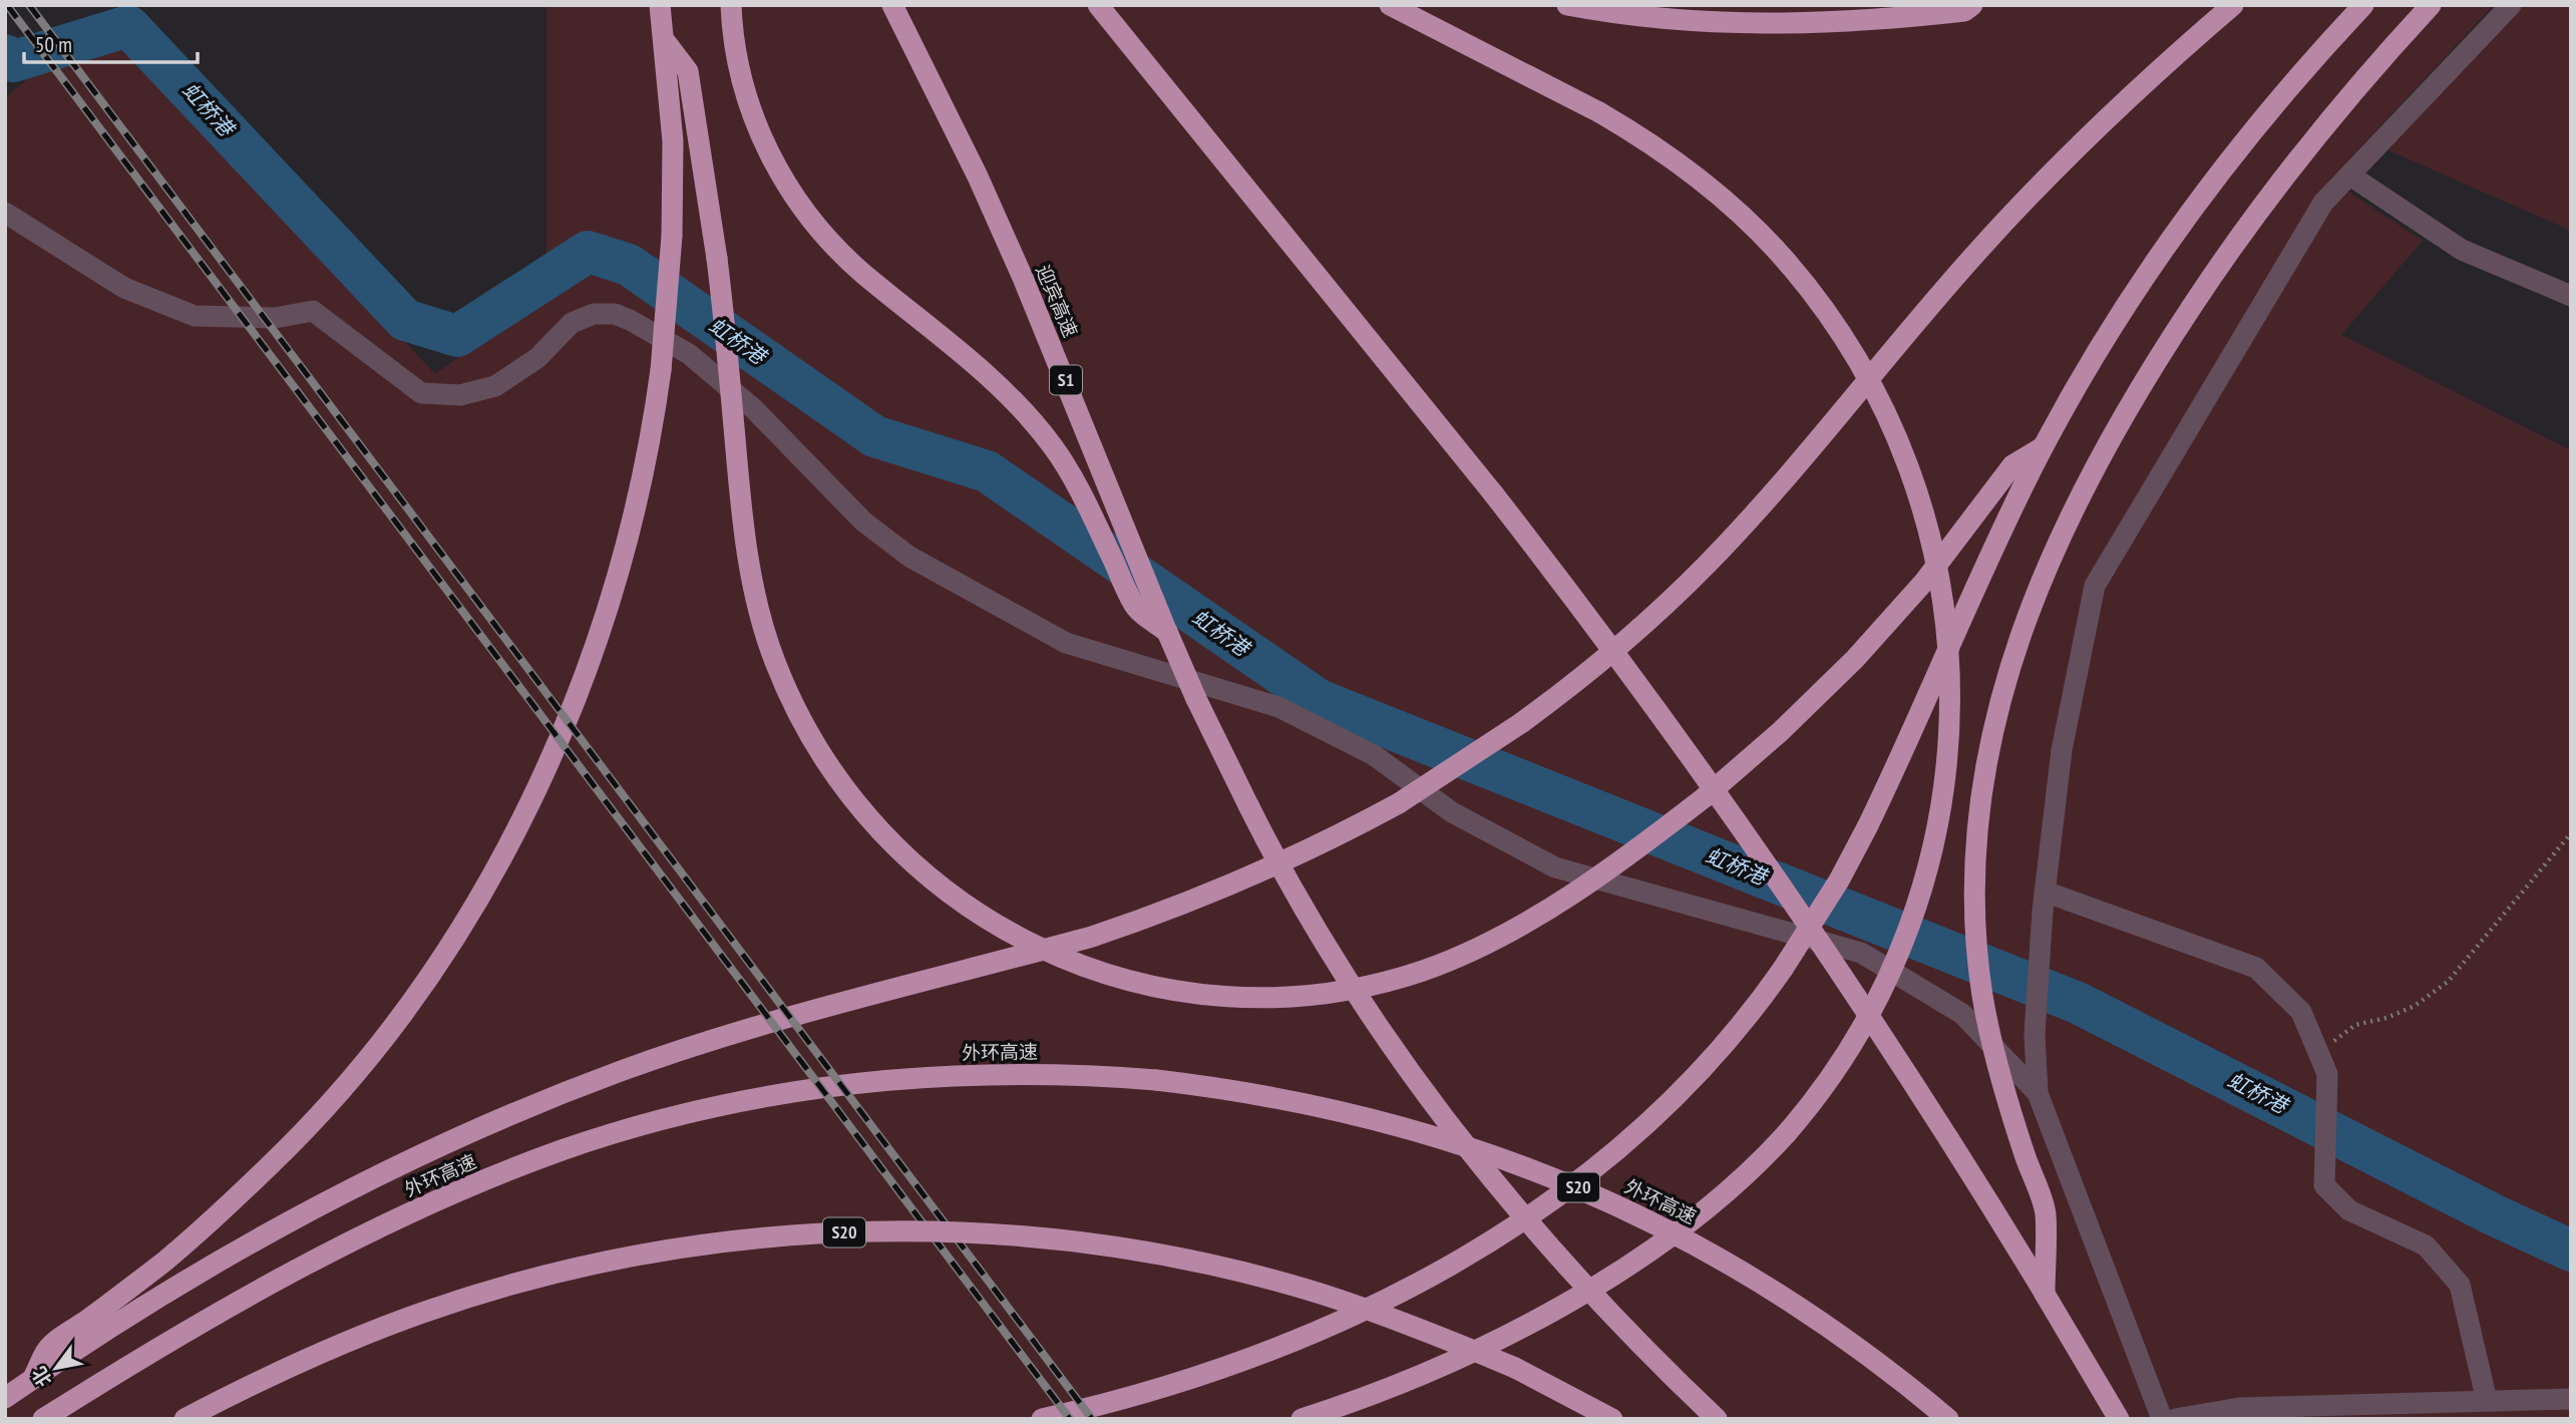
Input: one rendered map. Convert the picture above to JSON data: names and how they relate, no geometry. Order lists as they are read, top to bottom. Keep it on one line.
{"streets":{"highway":["迎宾高速","S1","外环高速","S20"]},"water":["虹桥港"],"scale_bar":"50 m","north":"bottom left"}
